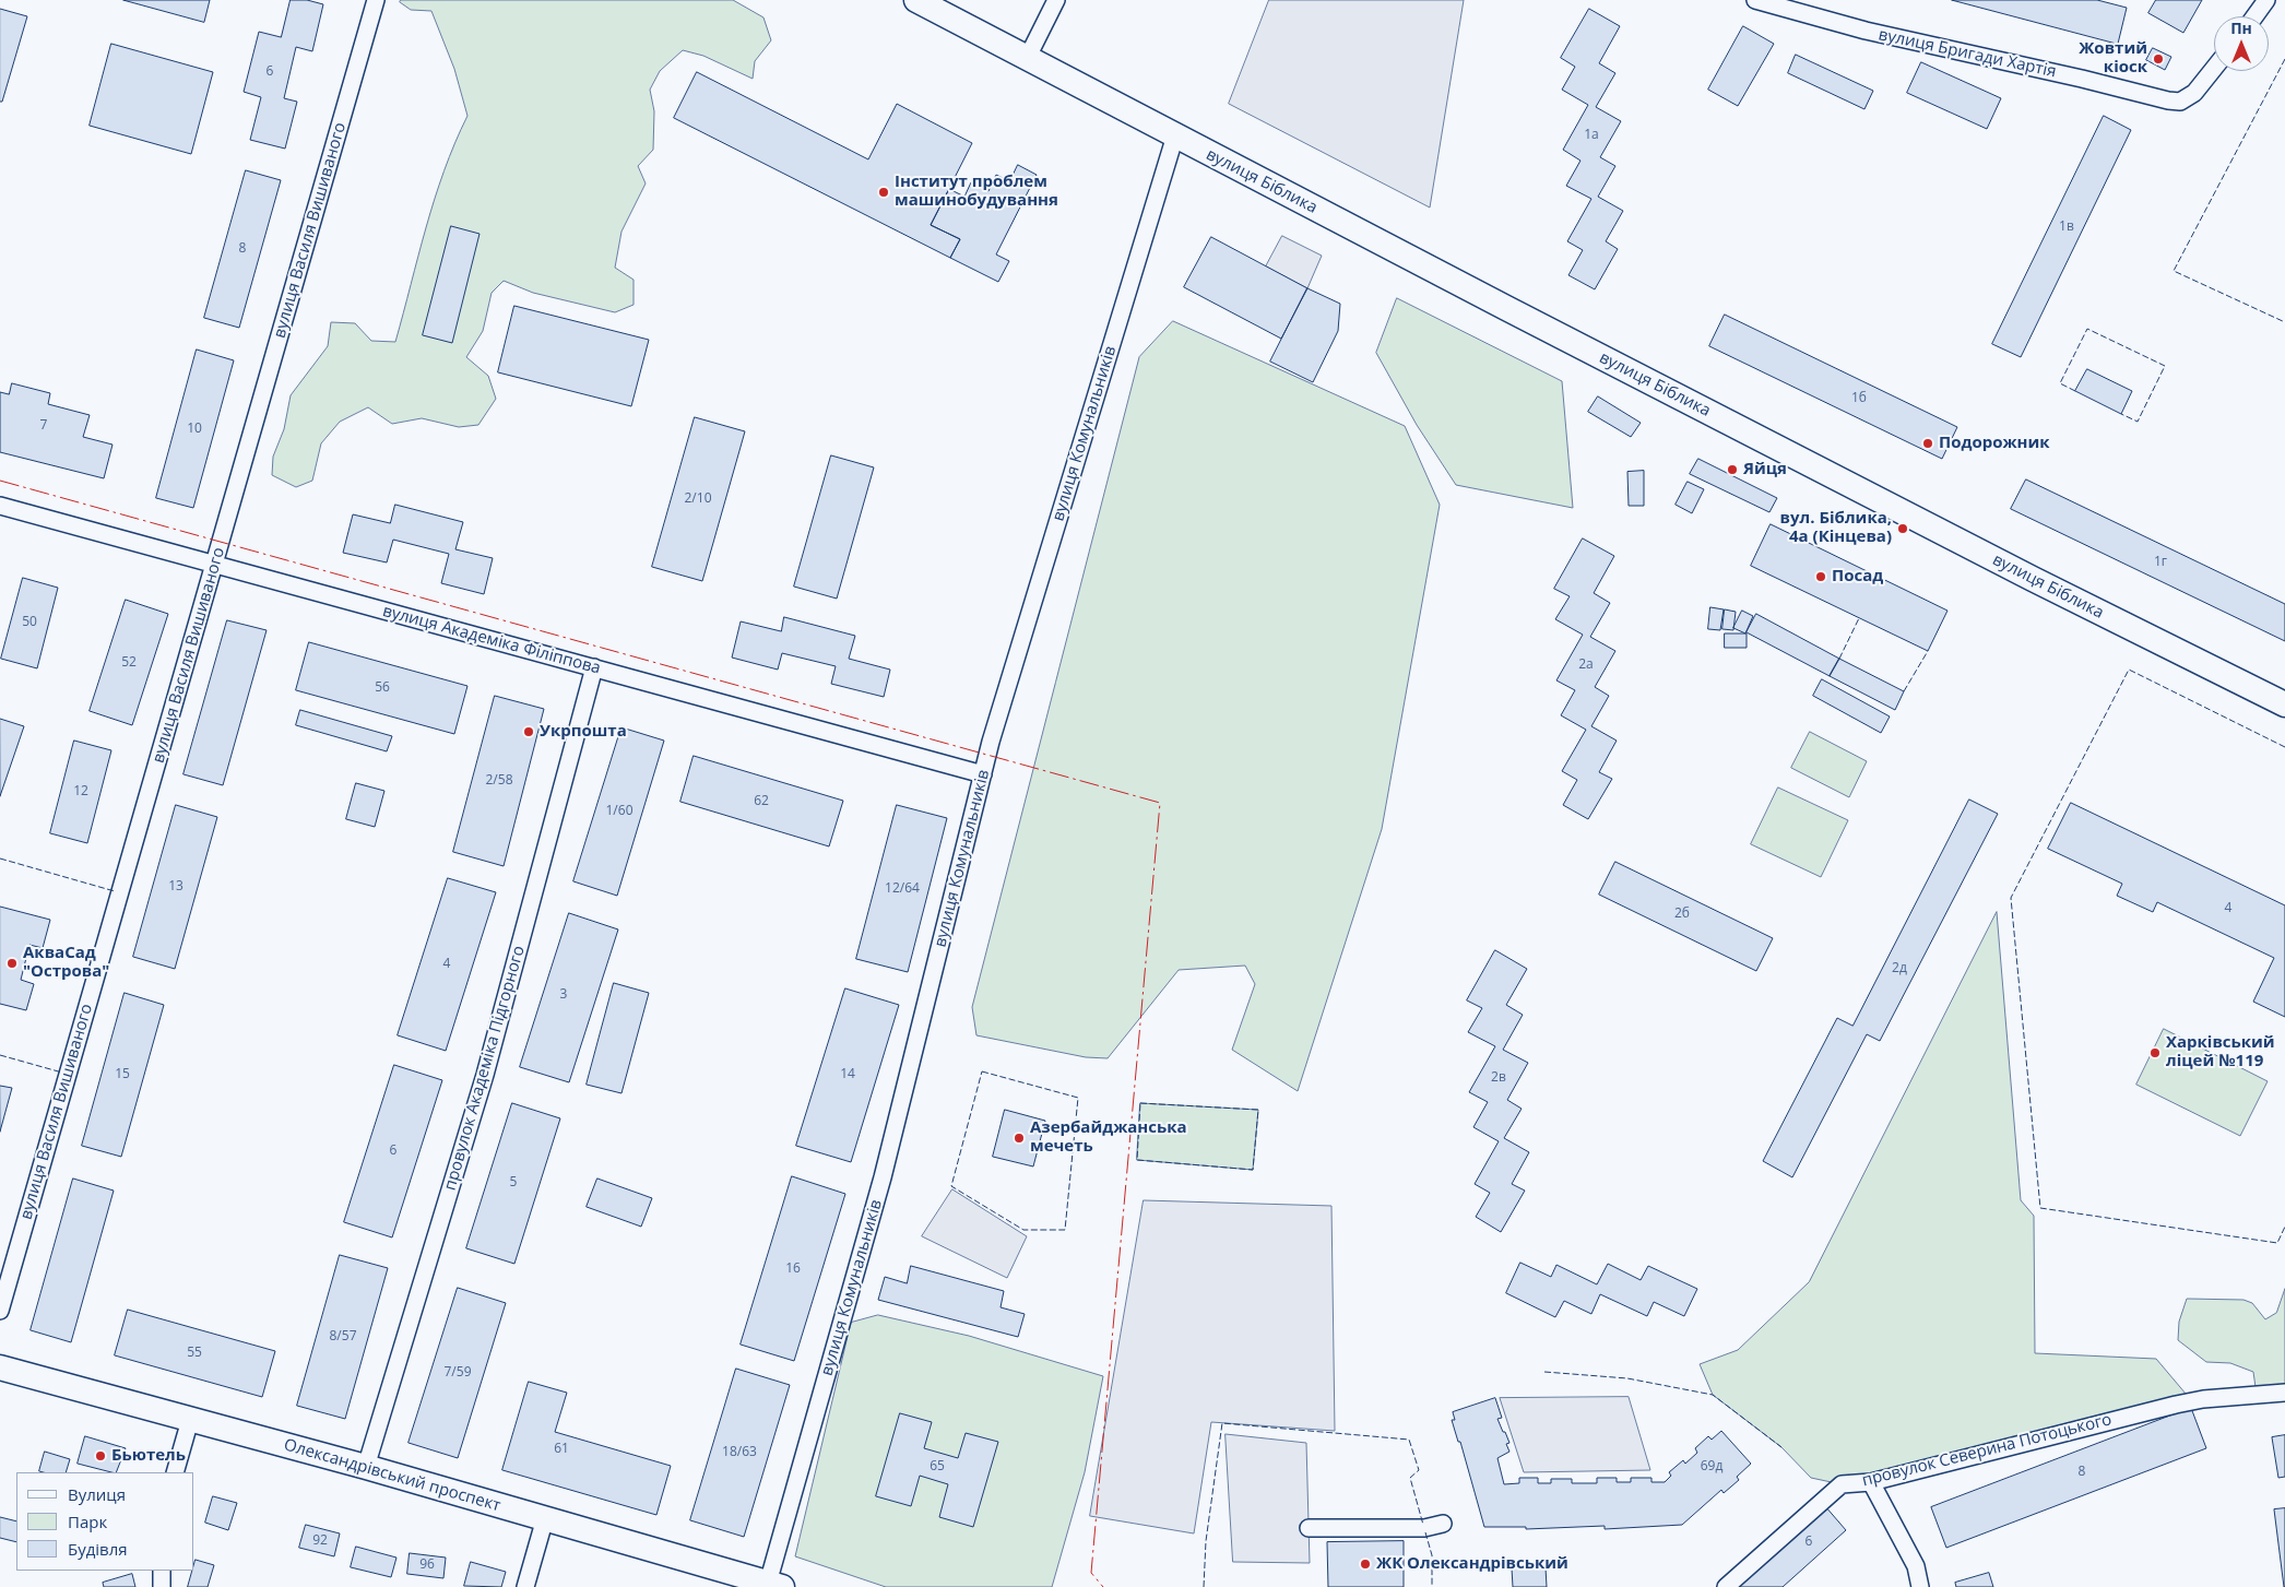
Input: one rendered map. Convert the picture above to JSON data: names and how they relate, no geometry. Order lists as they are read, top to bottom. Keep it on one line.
{"streets":{"street":["вулиця Бригади Хартія","вулиця Біблика","вулиця Василя Вишиваного","вулиця Комунальників","вулиця Академіка Філіппова","провулок Академіка Підгорного","провулок Северина Потоцького","Олександрівський проспект"]},"crossings":[["вулиця Біблика","вулиця Комунальників"],["вулиця Василя Вишиваного","вулиця Академіка Філіппова"],["вулиця Комунальників","вулиця Академіка Філіппова"],["вулиця Комунальників","Олександрівський проспект"],["вулиця Академіка Філіппова","провулок Академіка Підгорного"],["провулок Академіка Підгорного","Олександрівський проспект"]],"places":["Жовтий кіоск","Інститут проблем машинобудування","Подорожник","Яйця","вул. Біблика, 4а (Кінцева)","Посад","Укрпошта","АкваСад \"Острова\"","Харківський ліцей №119","Азербайджанська мечеть","Бьютель","ЖК Олександрівський"],"house_numbers":["6","1а","1в","8","1б","7","10","2/10","1г","50","52","2а","56","2/58","12","62","1/60","13","12/64","4","2б","4","2д","3","15","14","2в","6","5","16","8/57","55","7/59","61","18/63","65","69д","8","92","6","96"],"legend":["Вулиця","Парк","Будівля"],"north":"top"}
